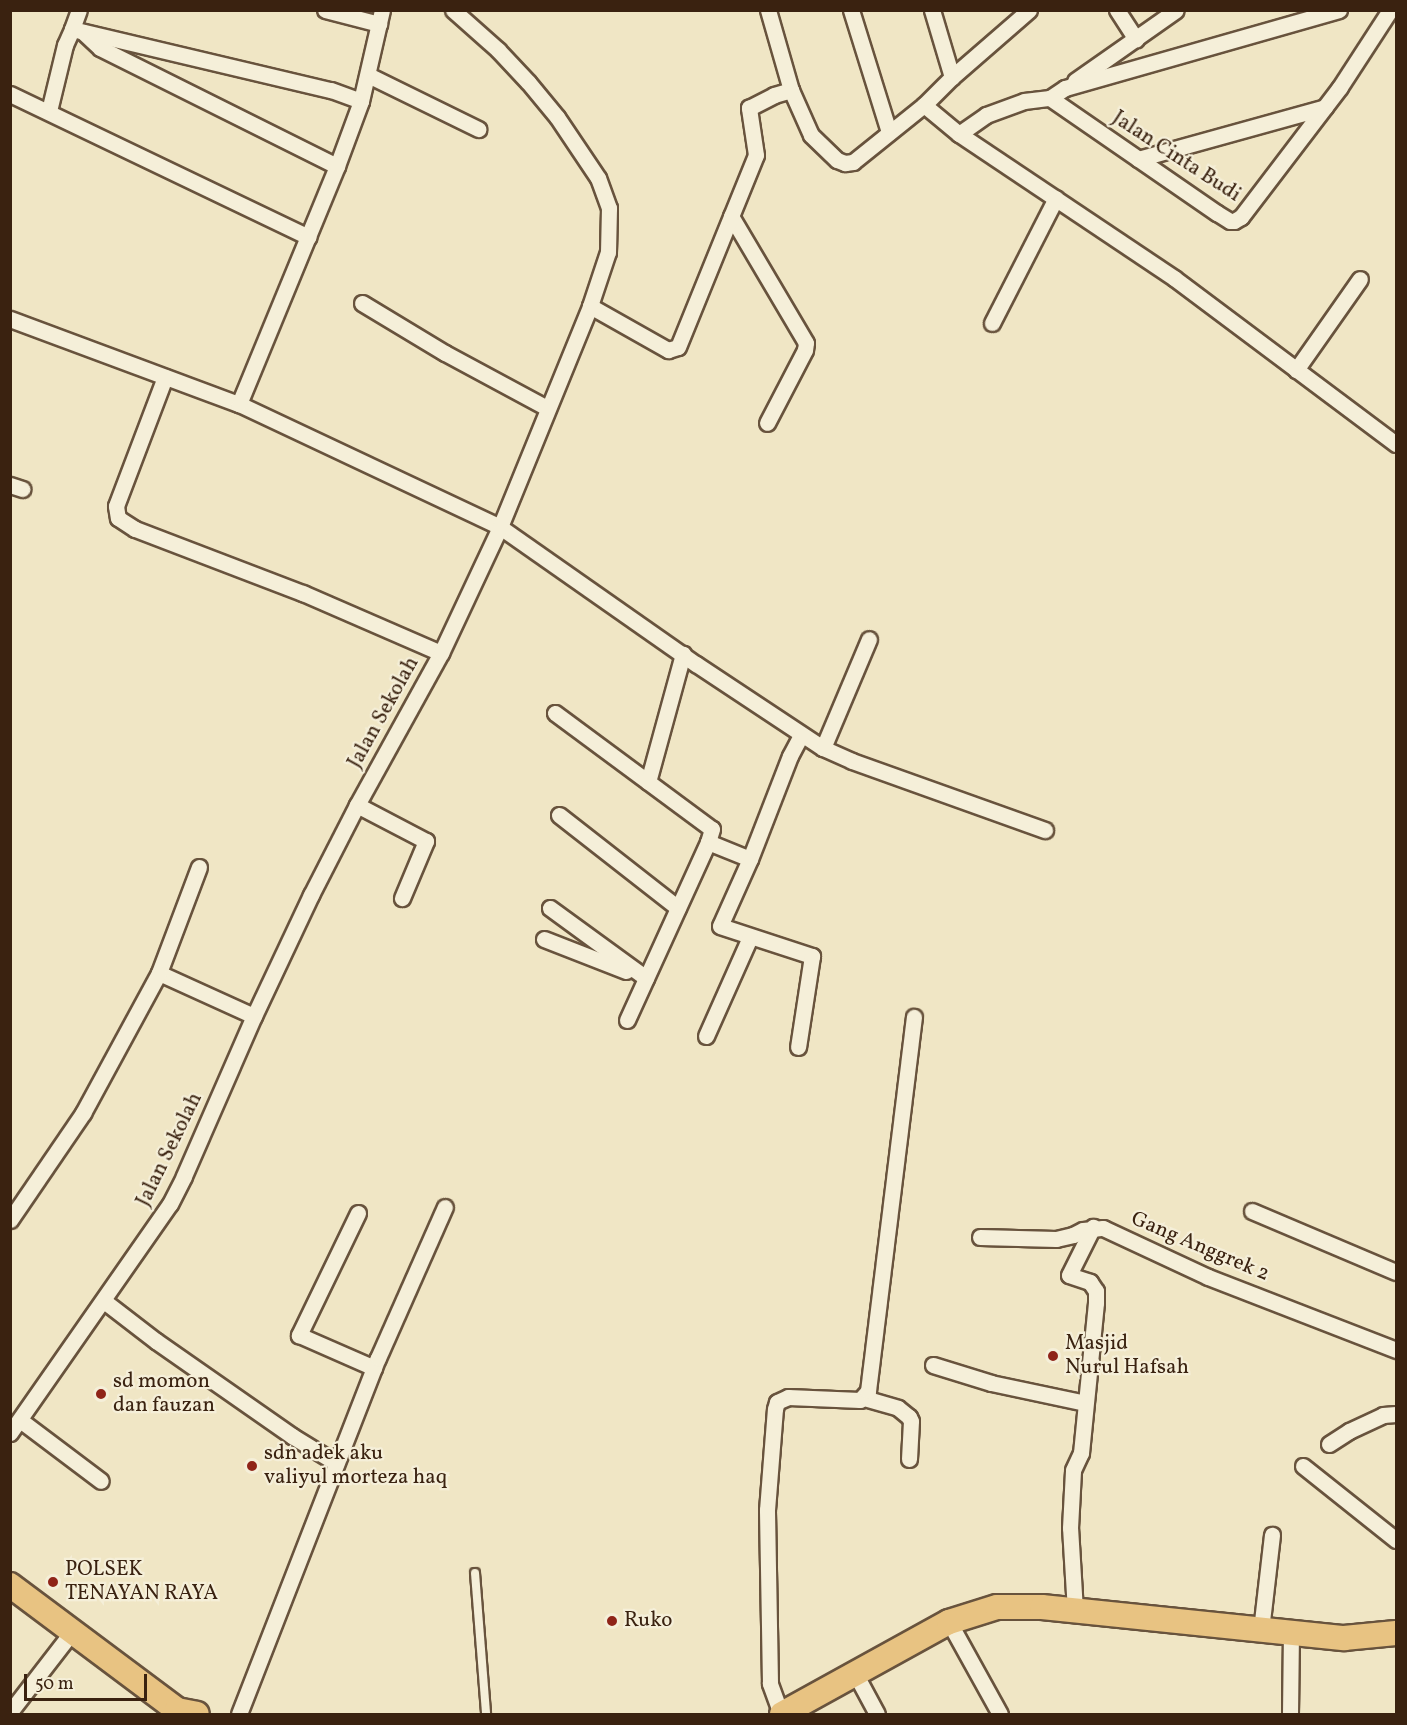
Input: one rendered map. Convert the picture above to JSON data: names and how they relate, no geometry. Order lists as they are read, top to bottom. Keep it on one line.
{"streets":{"street":["Jalan Cinta Budi","Jalan Sekolah","Gang Anggrek 2"]},"places":["Masjid Nurul Hafsah","sd momon dan fauzan","sdn adek aku valiyul morteza haq","POLSEK TENAYAN RAYA","Ruko"],"scale_bar":"50 m"}
